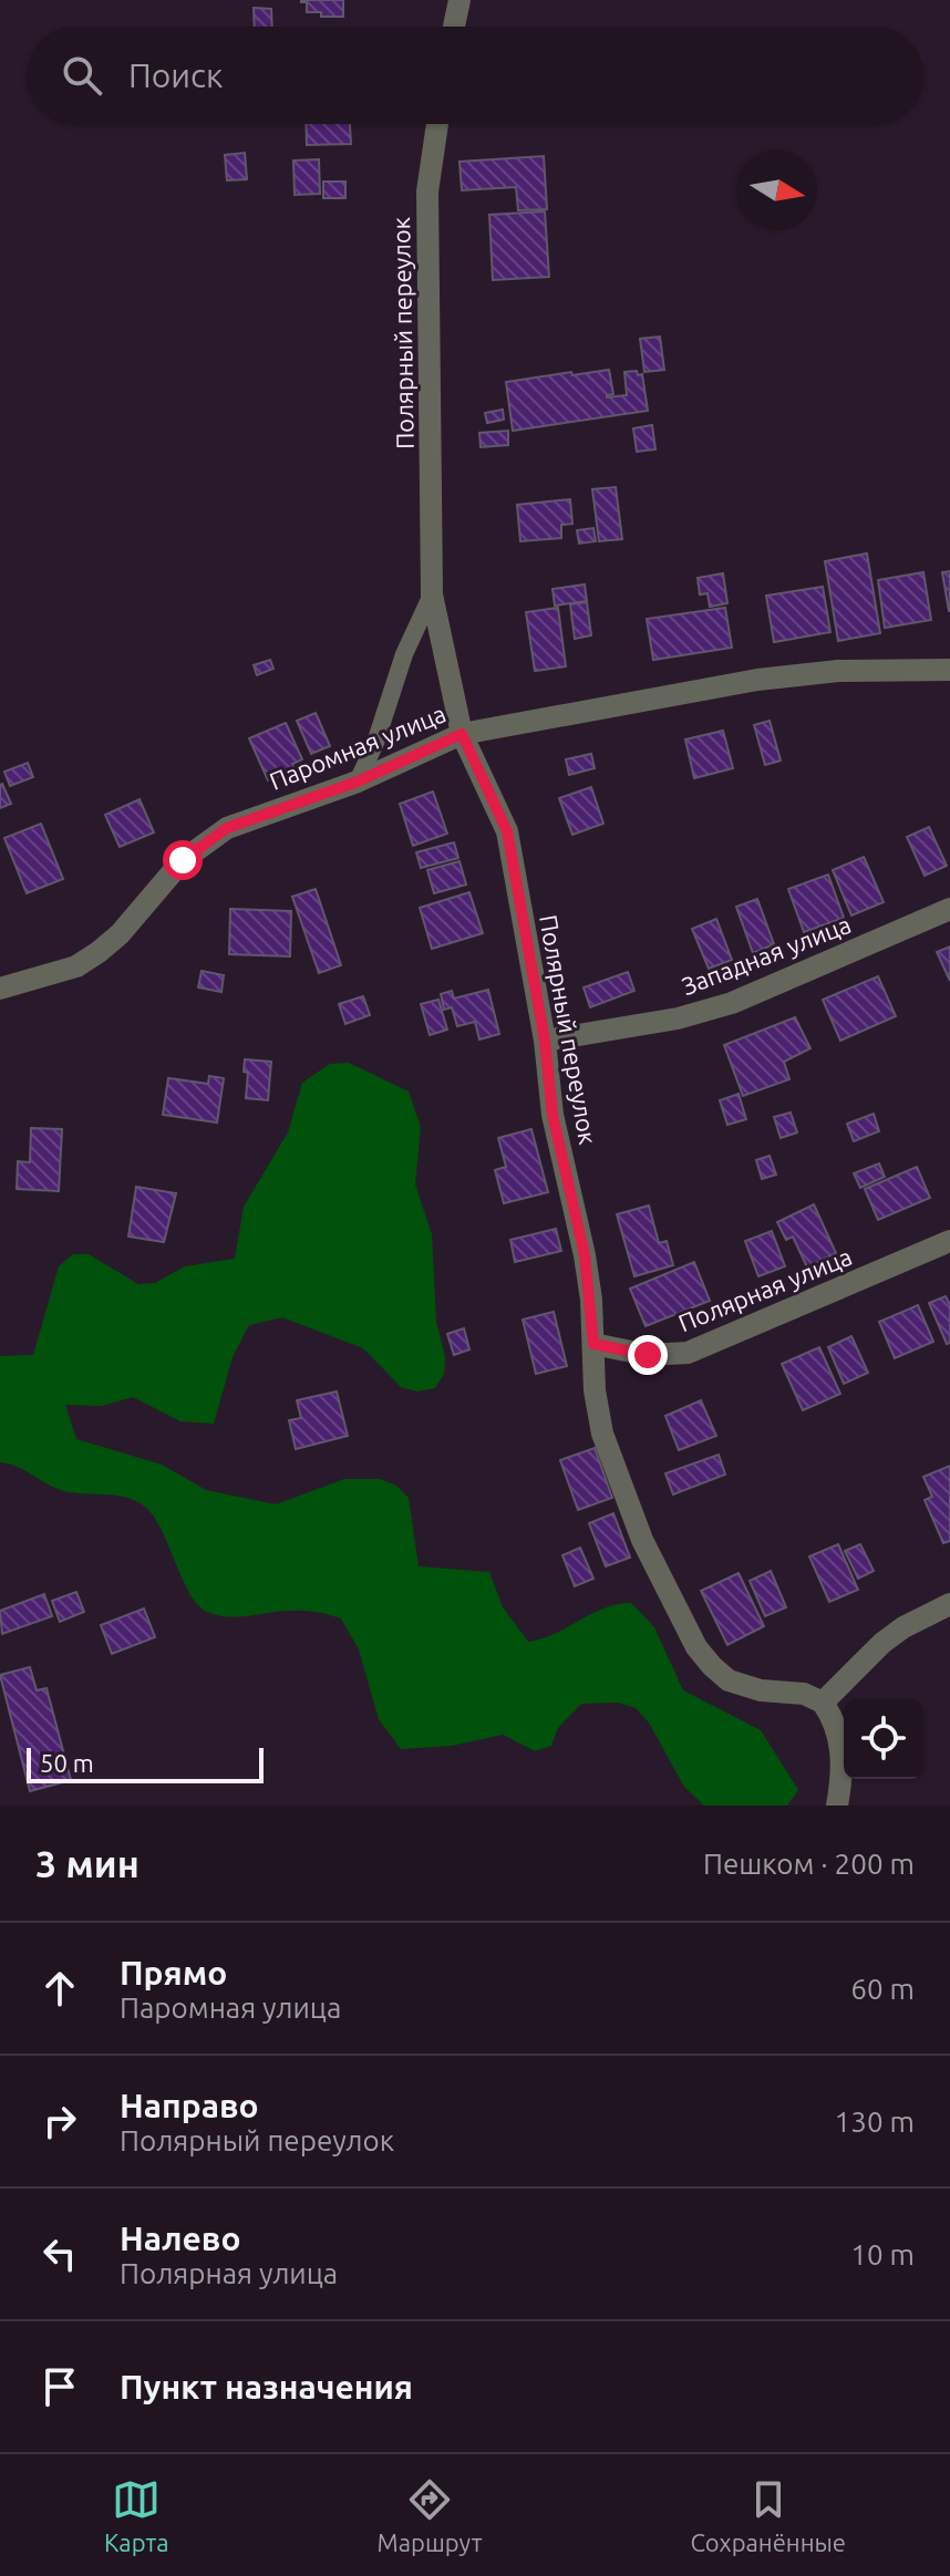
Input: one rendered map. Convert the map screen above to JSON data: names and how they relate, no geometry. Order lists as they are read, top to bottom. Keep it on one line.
{"streets":{"street":["Полярный переулок","Паромная улица","Западная улица","Полярная улица"]},"crossings":[["Полярный переулок","Паромная улица"],["Полярный переулок","Западная улица"],["Полярный переулок","Полярная улица"]],"scale_bar":"50 m","north":"right","page":{"search":"Поиск","scale":"50 m","heading":["3 мин","Пешком · 200 m"],"list":[["Прямо","Паромная улица","60 m"],["Направо","Полярный переулок","130 m"],["Налево","Полярная улица","10 m"],"Пункт назначения"],"nav":["Карта","Маршрут","Сохранённые"]}}
